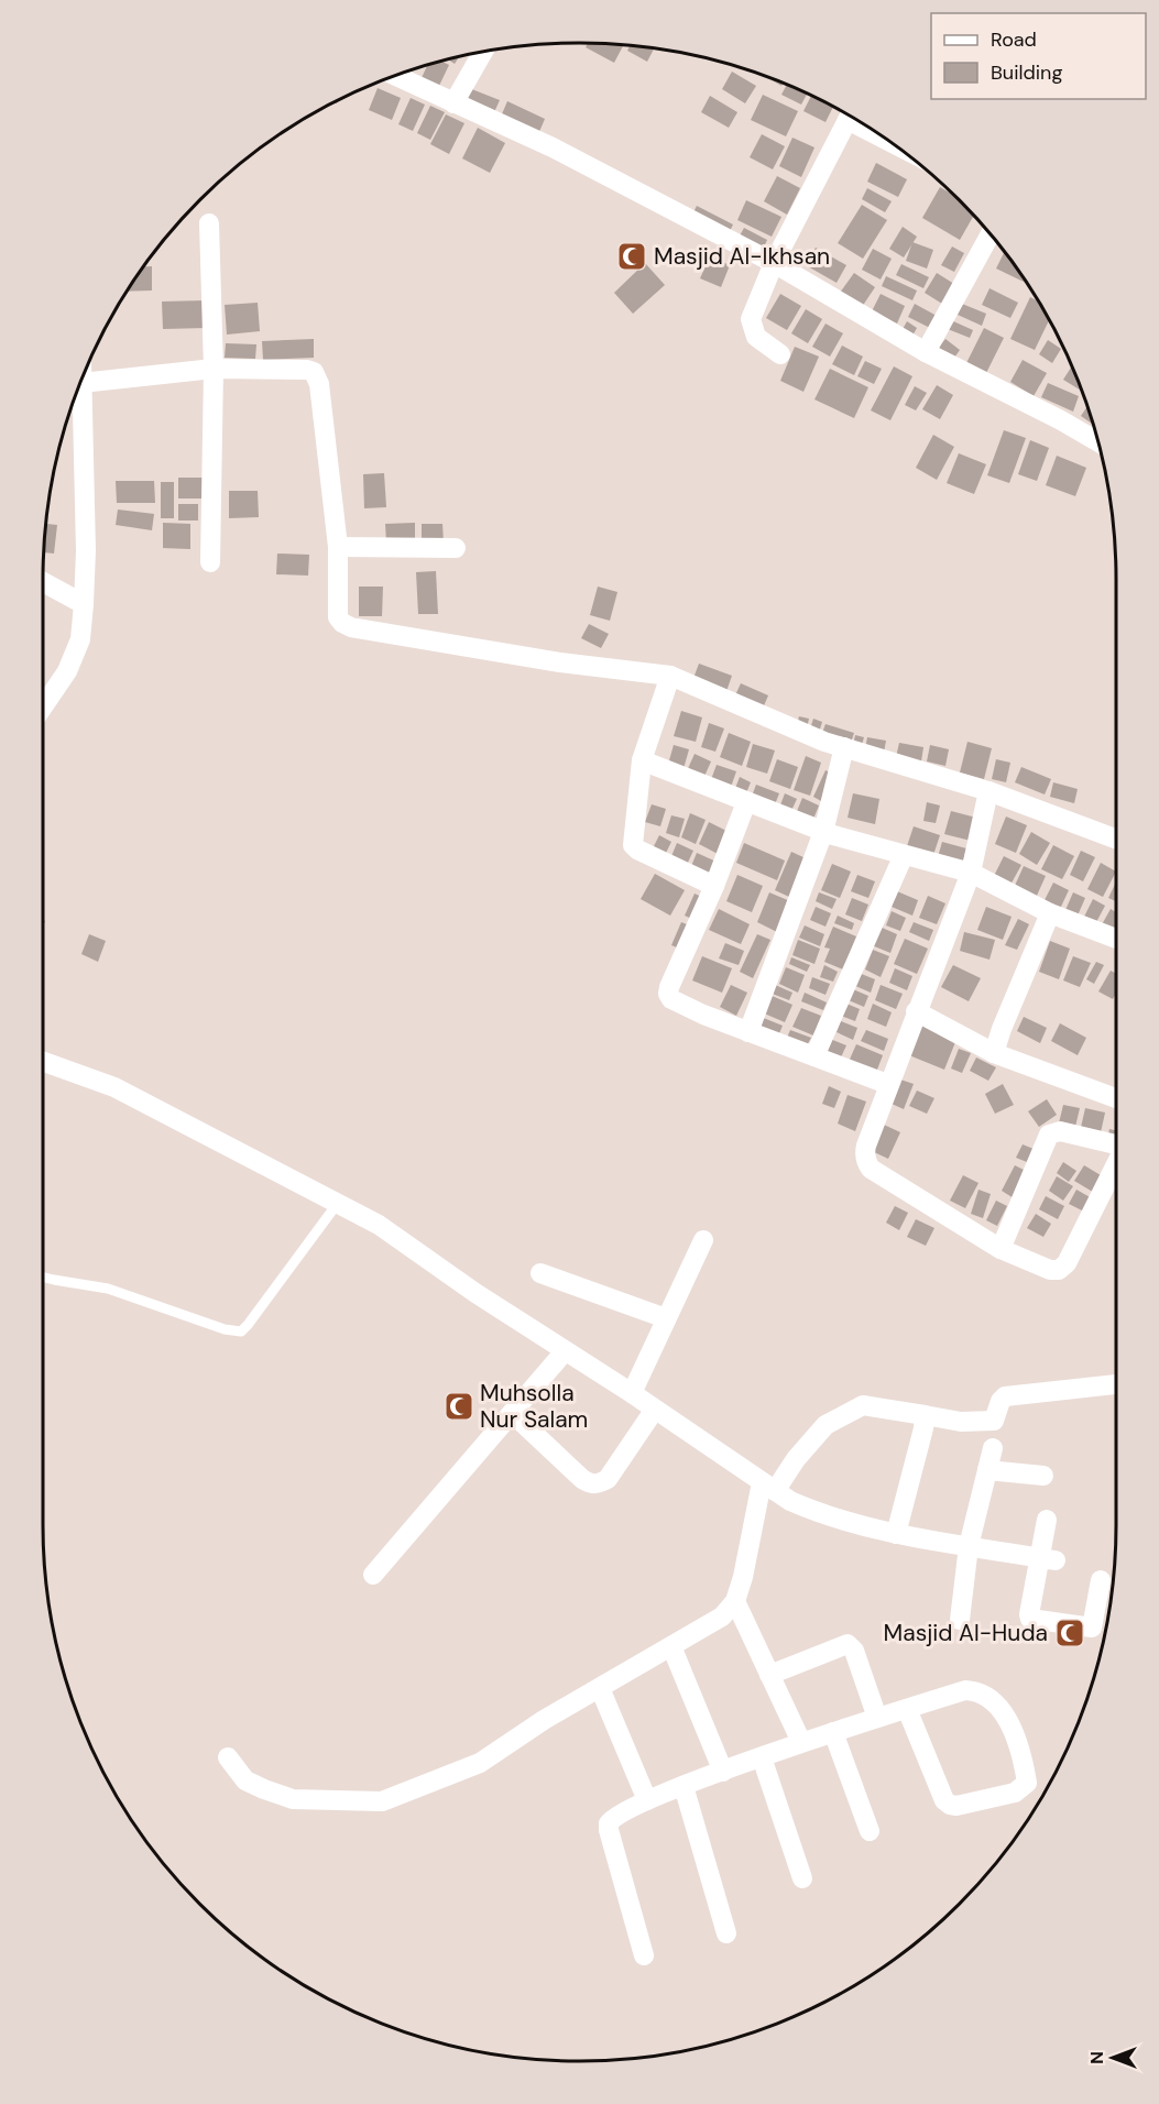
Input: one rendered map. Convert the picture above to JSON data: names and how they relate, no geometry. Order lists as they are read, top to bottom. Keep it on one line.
{"places":{"mosque":["Masjid Al-Ikhsan","Muhsolla Nur Salam","Masjid Al-Huda"]},"legend":["Road","Building"],"north":"left"}
